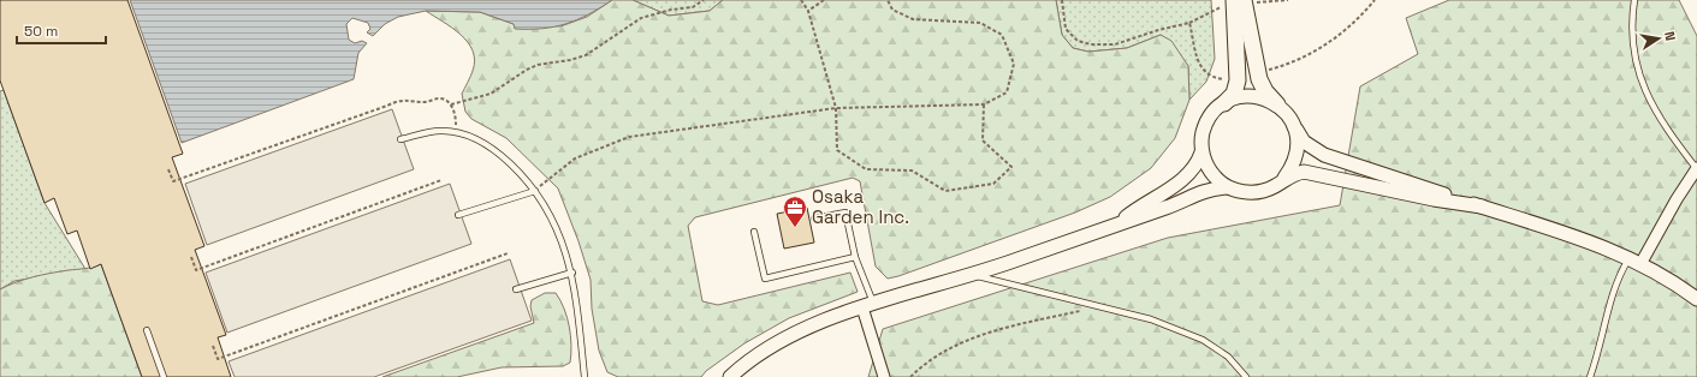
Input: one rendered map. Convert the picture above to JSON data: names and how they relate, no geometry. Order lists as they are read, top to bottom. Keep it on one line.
{"places":{"office":["Osaka Garden Inc."]},"scale_bar":"50 m","north":"right"}
